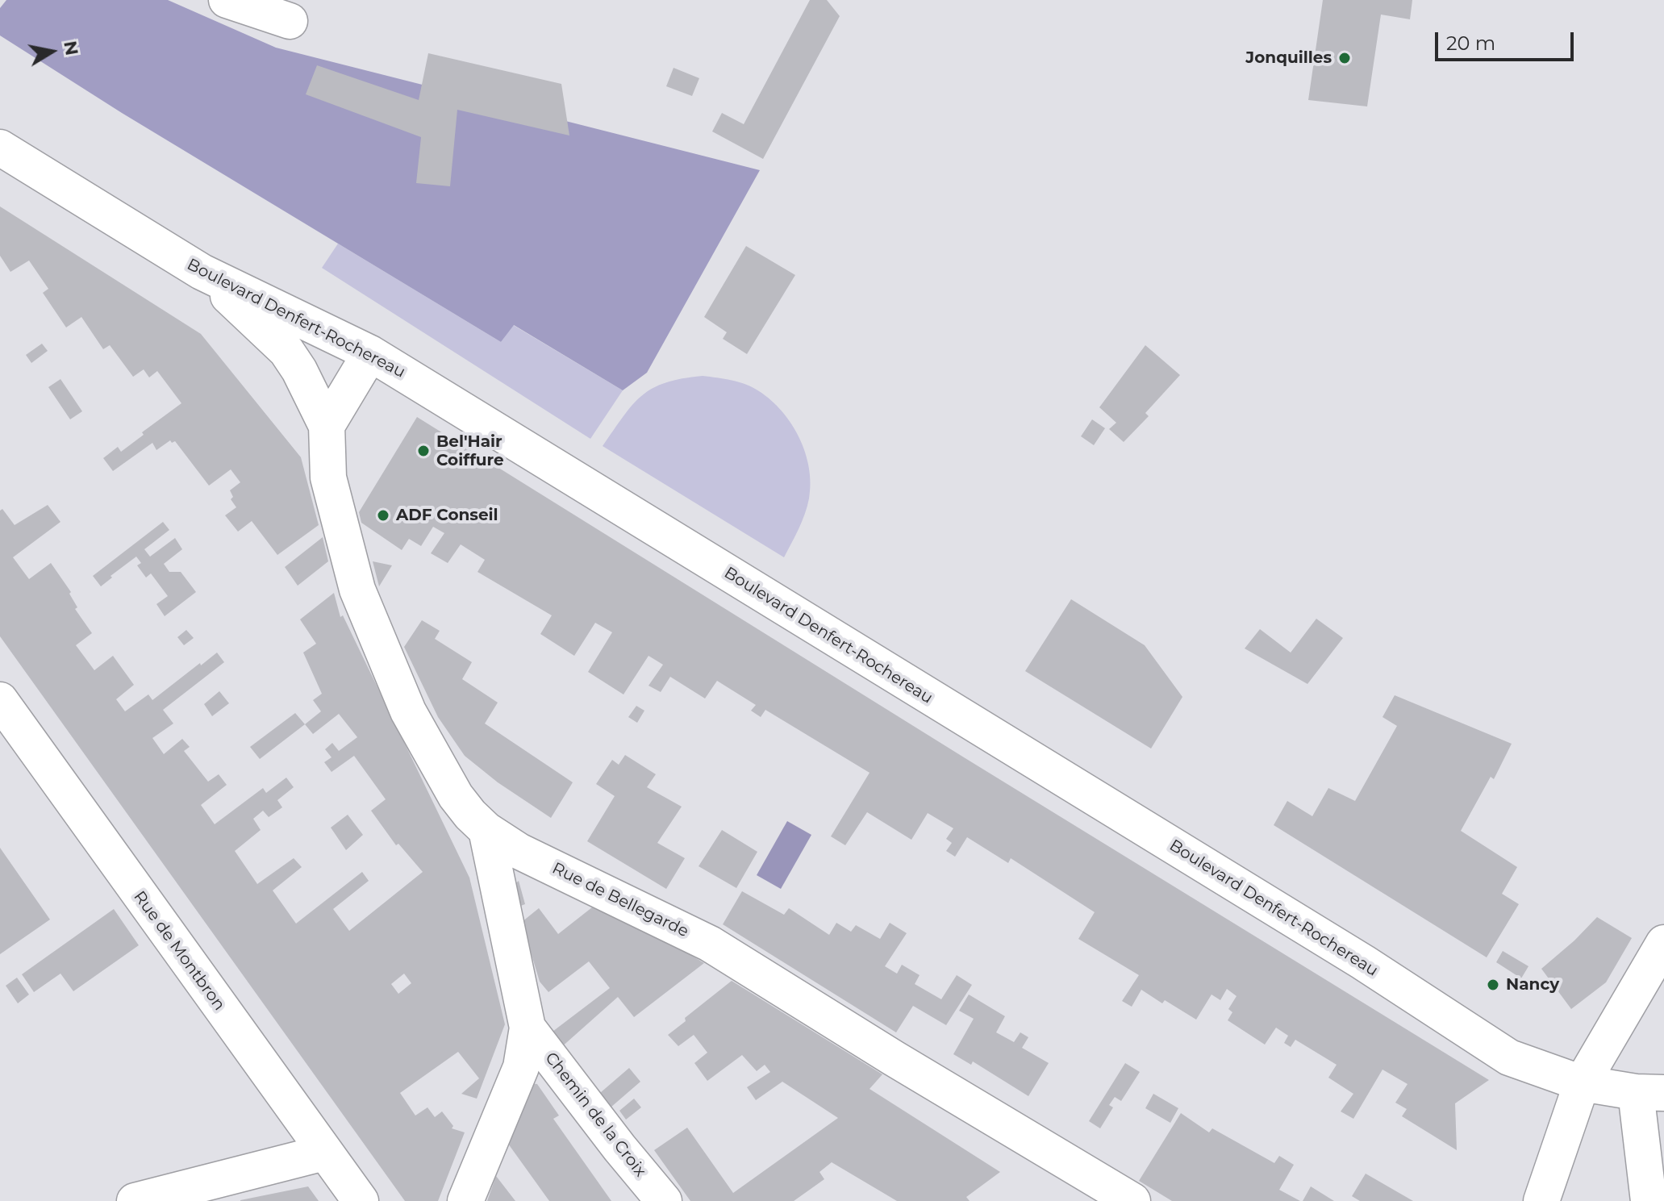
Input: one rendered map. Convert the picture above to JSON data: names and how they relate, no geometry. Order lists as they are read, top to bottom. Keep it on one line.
{"streets":{"street":["Boulevard Denfert-Rochereau","Rue de Bellegarde","Rue de Montbron","Chemin de la Croix"]},"crossings":[["Boulevard Denfert-Rochereau","Rue de Bellegarde"]],"places":["Jonquilles","Bel'Hair Coiffure","ADF Conseil","Nancy"],"scale_bar":"20 m","north":"right"}
